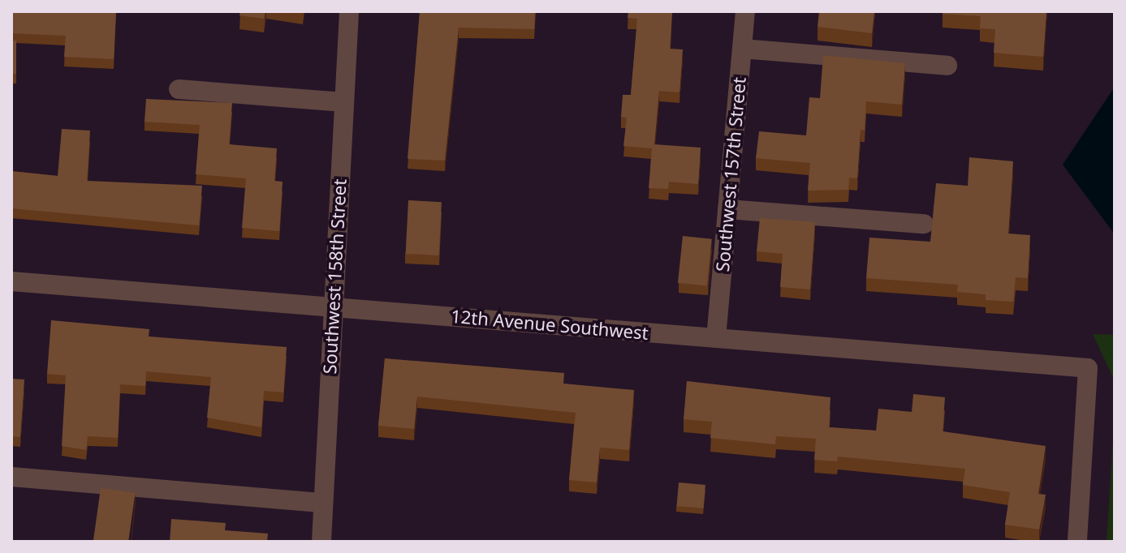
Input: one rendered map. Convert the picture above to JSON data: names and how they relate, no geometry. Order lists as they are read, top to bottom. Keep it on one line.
{"streets":{"street":["Southwest 157th Street","Southwest 158th Street","12th Avenue Southwest"]},"crossings":[["Southwest 157th Street","12th Avenue Southwest"],["Southwest 158th Street","12th Avenue Southwest"]]}
